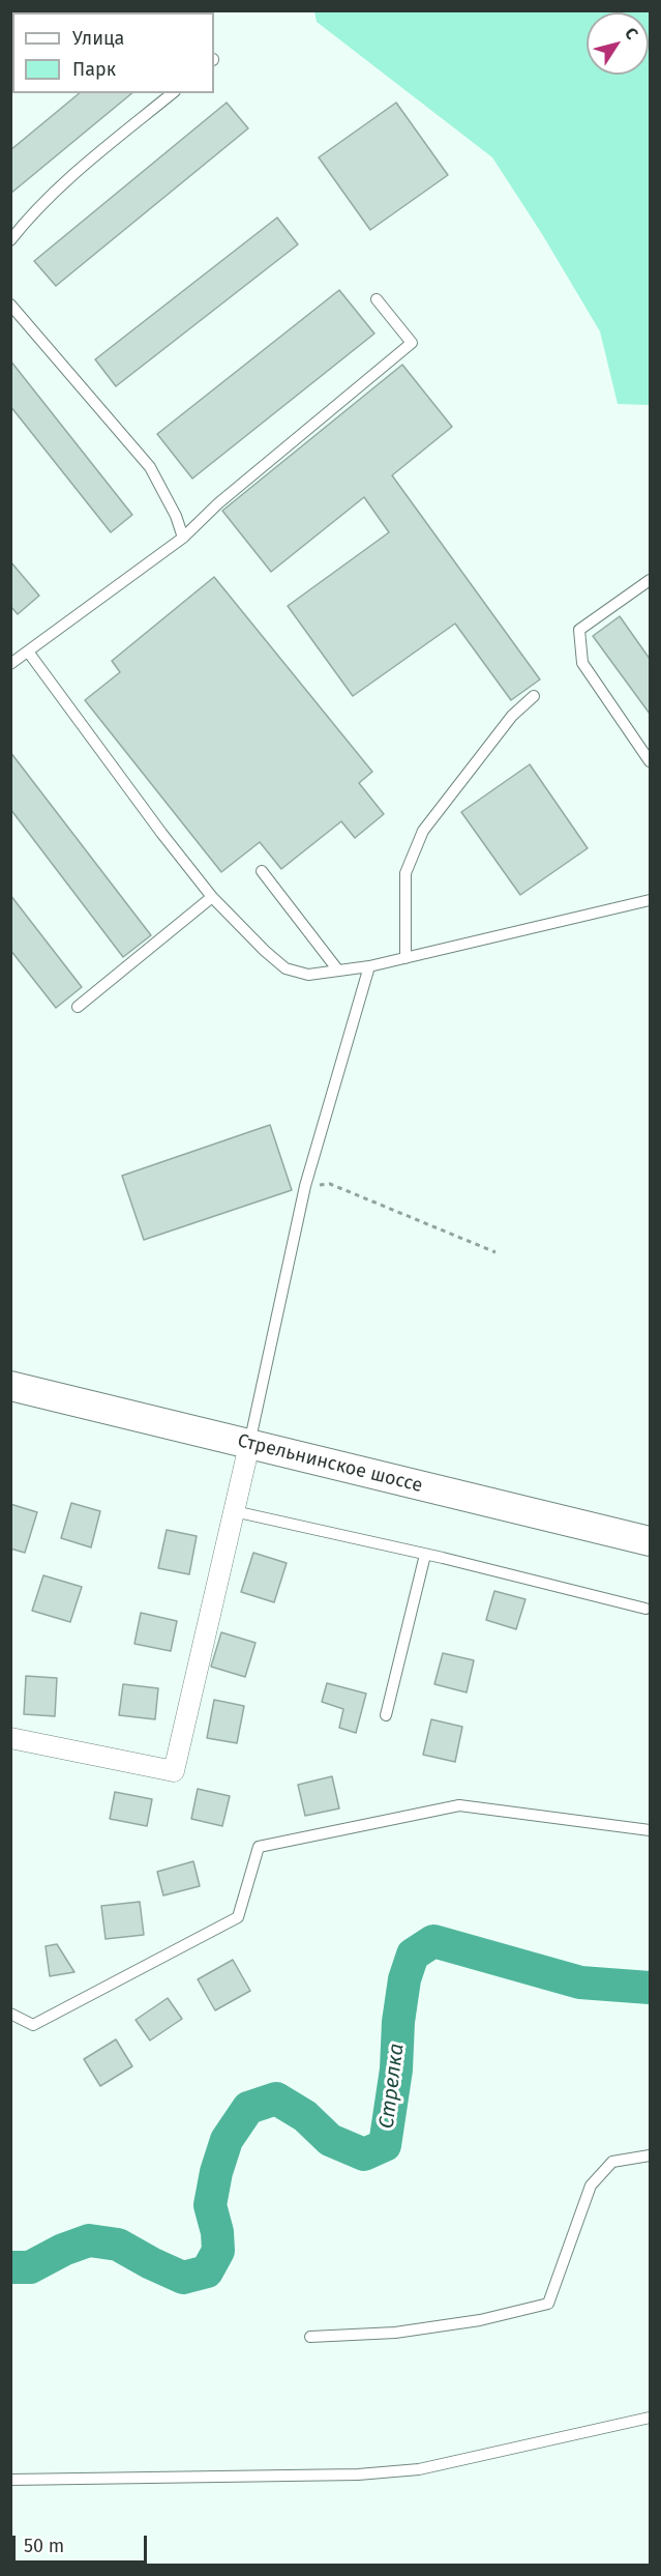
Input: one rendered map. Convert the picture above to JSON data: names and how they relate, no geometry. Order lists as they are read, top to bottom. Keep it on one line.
{"streets":{"main road":["Стрельнинское шоссе"]},"water":["Стрелка"],"legend":["Улица","Парк"],"scale_bar":"50 m","north":"top right"}
